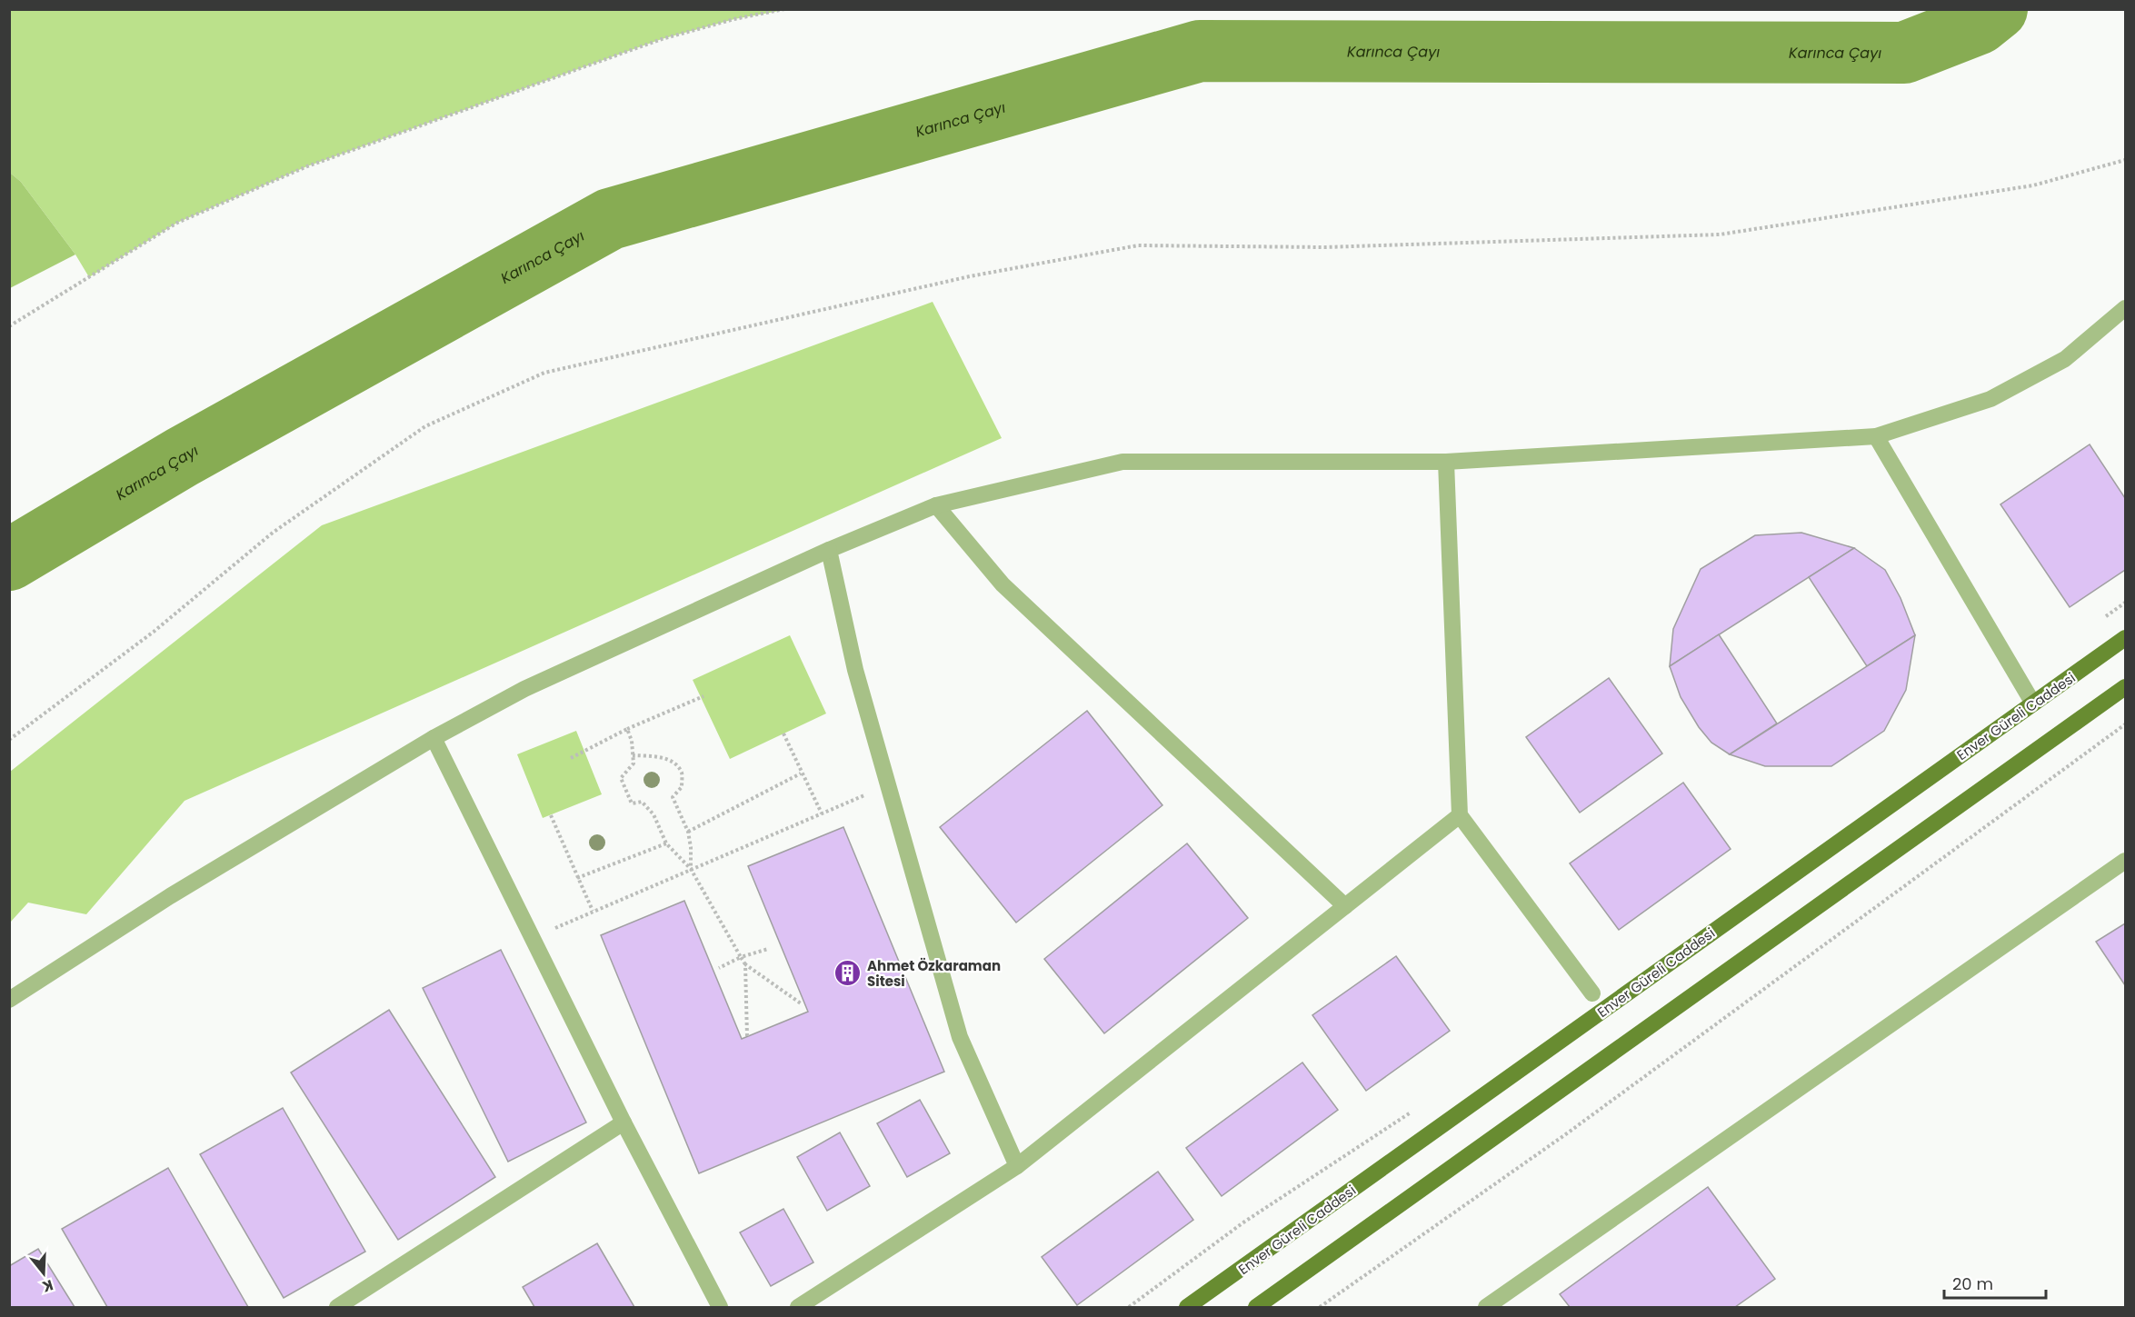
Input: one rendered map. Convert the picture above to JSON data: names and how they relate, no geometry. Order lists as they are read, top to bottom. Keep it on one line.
{"streets":{"main road":["Enver Güreli Caddesi"]},"water":["Karınca Çayı"],"places":{"building":["Ahmet Özkaraman Sitesi"]},"scale_bar":"20 m","north":"bottom"}
